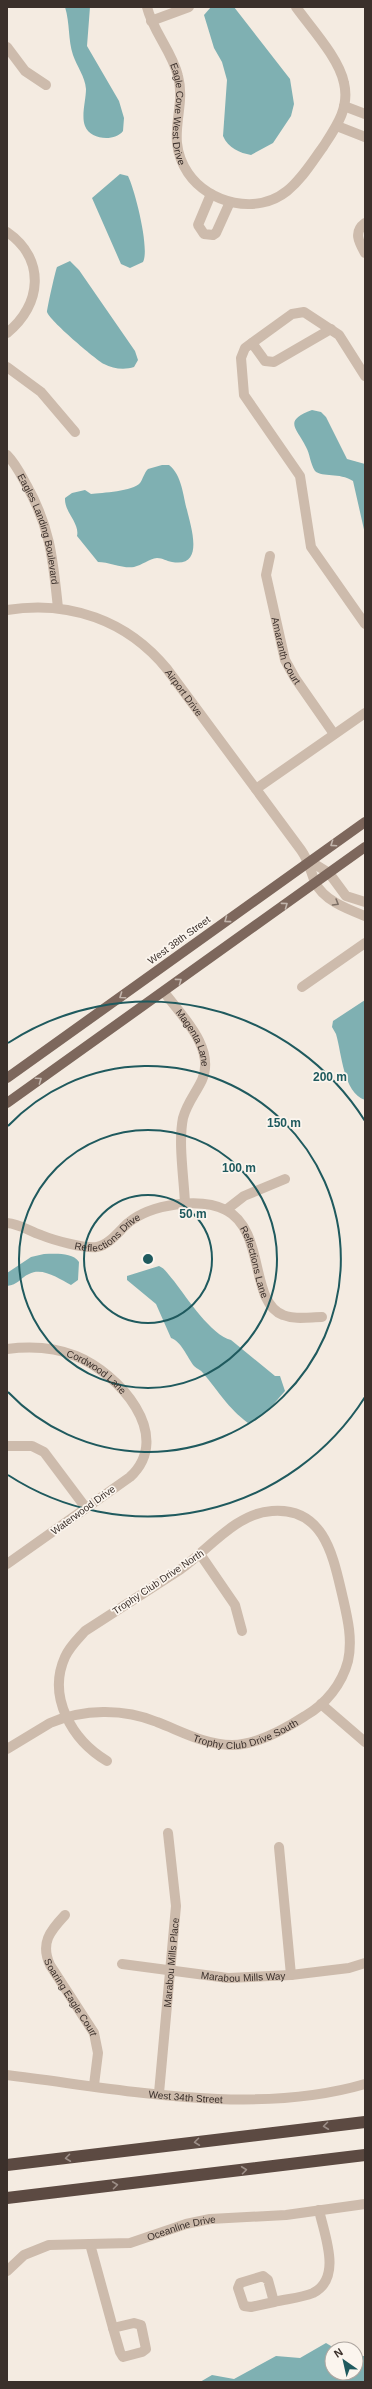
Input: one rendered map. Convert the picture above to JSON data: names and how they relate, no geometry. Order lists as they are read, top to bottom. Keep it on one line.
{"streets":{"main road":["West 38th Street"],"street":["Eagle Cove West Drive","Eagles Landing Boulevard","Amaranth Court","Airport Drive","Magenta Lane","Reflections Drive","Reflections Lane","Cordwood Lane","Waterwood Drive","Trophy Club Drive North","Trophy Club Drive South","Marabou Mills Place","Marabou Mills Way","Soaring Eagle Court","West 34th Street","Oceanline Drive"]},"crossings":[["Eagles Landing Boulevard","Airport Drive"],["Airport Drive","West 38th Street"],["Magenta Lane","Reflections Drive"],["Cordwood Lane","Waterwood Drive"],["Trophy Club Drive North","Trophy Club Drive South"],["Marabou Mills Place","Marabou Mills Way"],["Marabou Mills Place","West 34th Street"],["Soaring Eagle Court","West 34th Street"]],"north":"top left","rings":["200 m","150 m","100 m","50 m"]}
